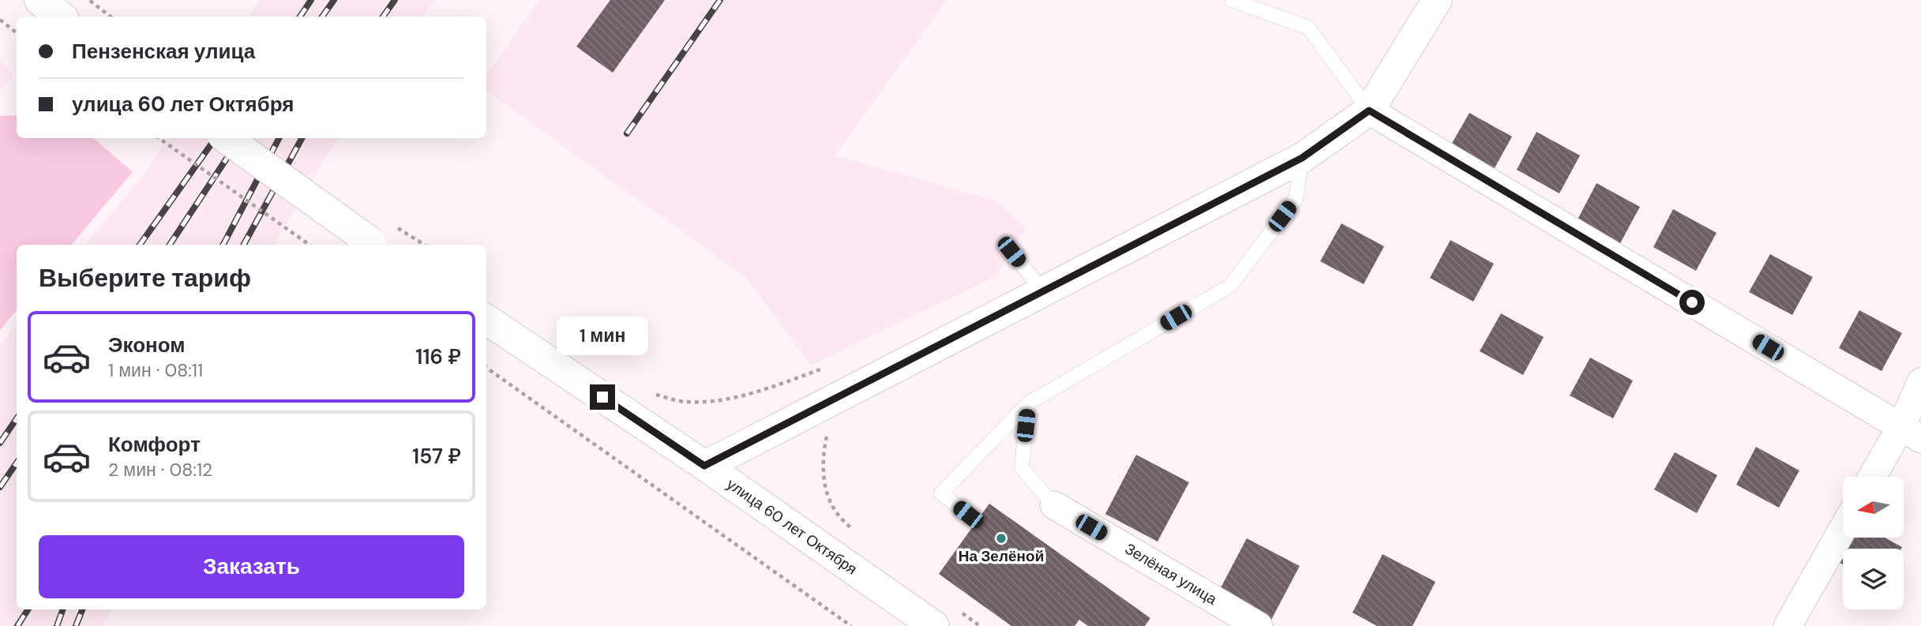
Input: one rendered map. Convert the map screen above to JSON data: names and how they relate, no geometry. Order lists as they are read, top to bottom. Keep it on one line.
{"streets":{"street":["улица 60 лет Октября","Зелёная улица"]},"places":["На Зелёной"],"north":"left","page":{"banner":["Пензенская улица","улица 60 лет Октября"],"heading":"Выберите тариф","list":[{"name":"Эконом","note":"1 мин · 08:11","value":"116 ₽"},{"name":"Комфорт","note":"2 мин · 08:12","value":"157 ₽"}],"bubble":"1 мин","buttons":"Заказать"}}
